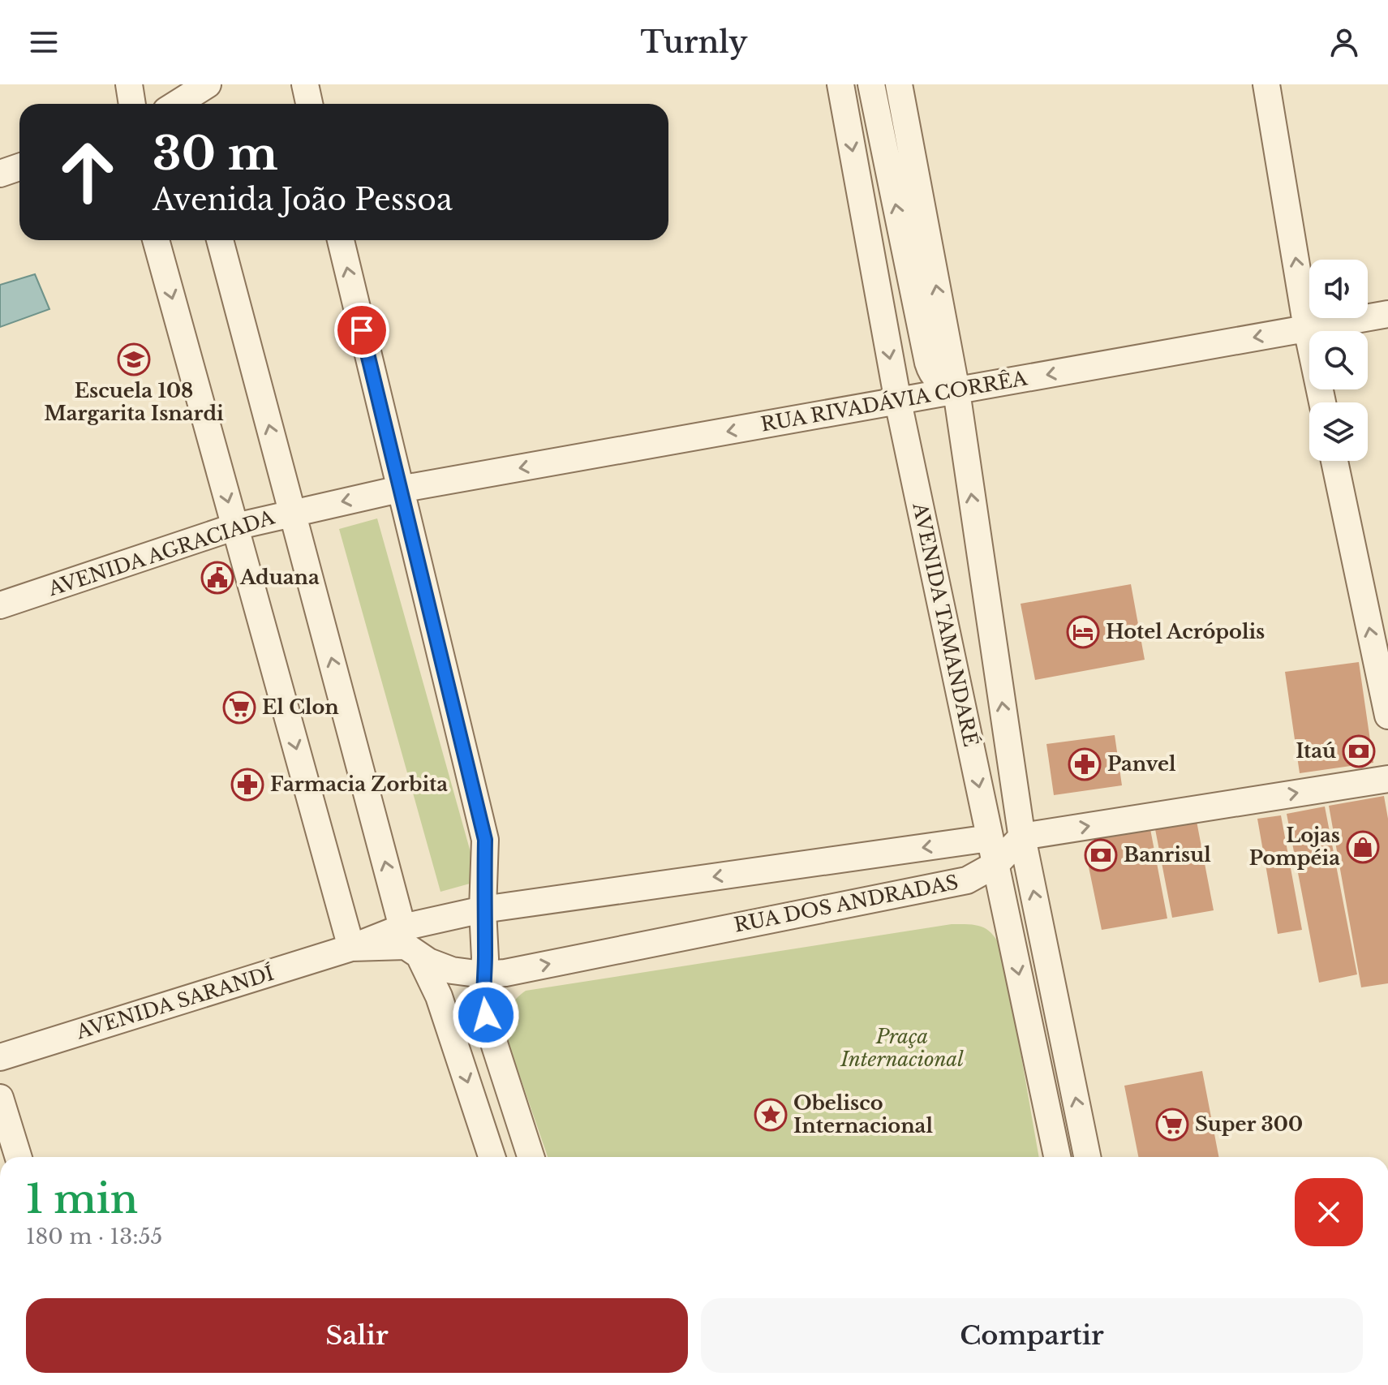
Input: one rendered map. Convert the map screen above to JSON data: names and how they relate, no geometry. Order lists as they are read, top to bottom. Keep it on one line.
{"streets":{"street":["RUA RIVADÁVIA CORRÊA","AVENIDA AGRACIADA","AVENIDA TAMANDARÉ","RUA DOS ANDRADAS","AVENIDA SARANDÍ"]},"crossings":[["RUA RIVADÁVIA CORRÊA","AVENIDA AGRACIADA"],["RUA RIVADÁVIA CORRÊA","AVENIDA TAMANDARÉ"],["AVENIDA TAMANDARÉ","RUA DOS ANDRADAS"],["RUA DOS ANDRADAS","AVENIDA SARANDÍ"]],"one_way":["RUA RIVADÁVIA CORRÊA"],"parks":["Praça Internacional"],"places":{"school or university":["Escuela 108 Margarita Isnardi"],"public building":["Aduana"],"hotel":["Hotel Acrópolis"],"supermarket":["El Clon","Super 300"],"bank":["Itaú","Banrisul"],"pharmacy":["Panvel","Farmacia Zorbita"],"shop":["Lojas Pompéia"],"place":["Obelisco Internacional"]},"page":{"header":"Turnly","turn":["30 m","Avenida João Pessoa"],"heading":["1 min","180 m · 13:55"],"buttons":["Salir","Compartir"]}}
